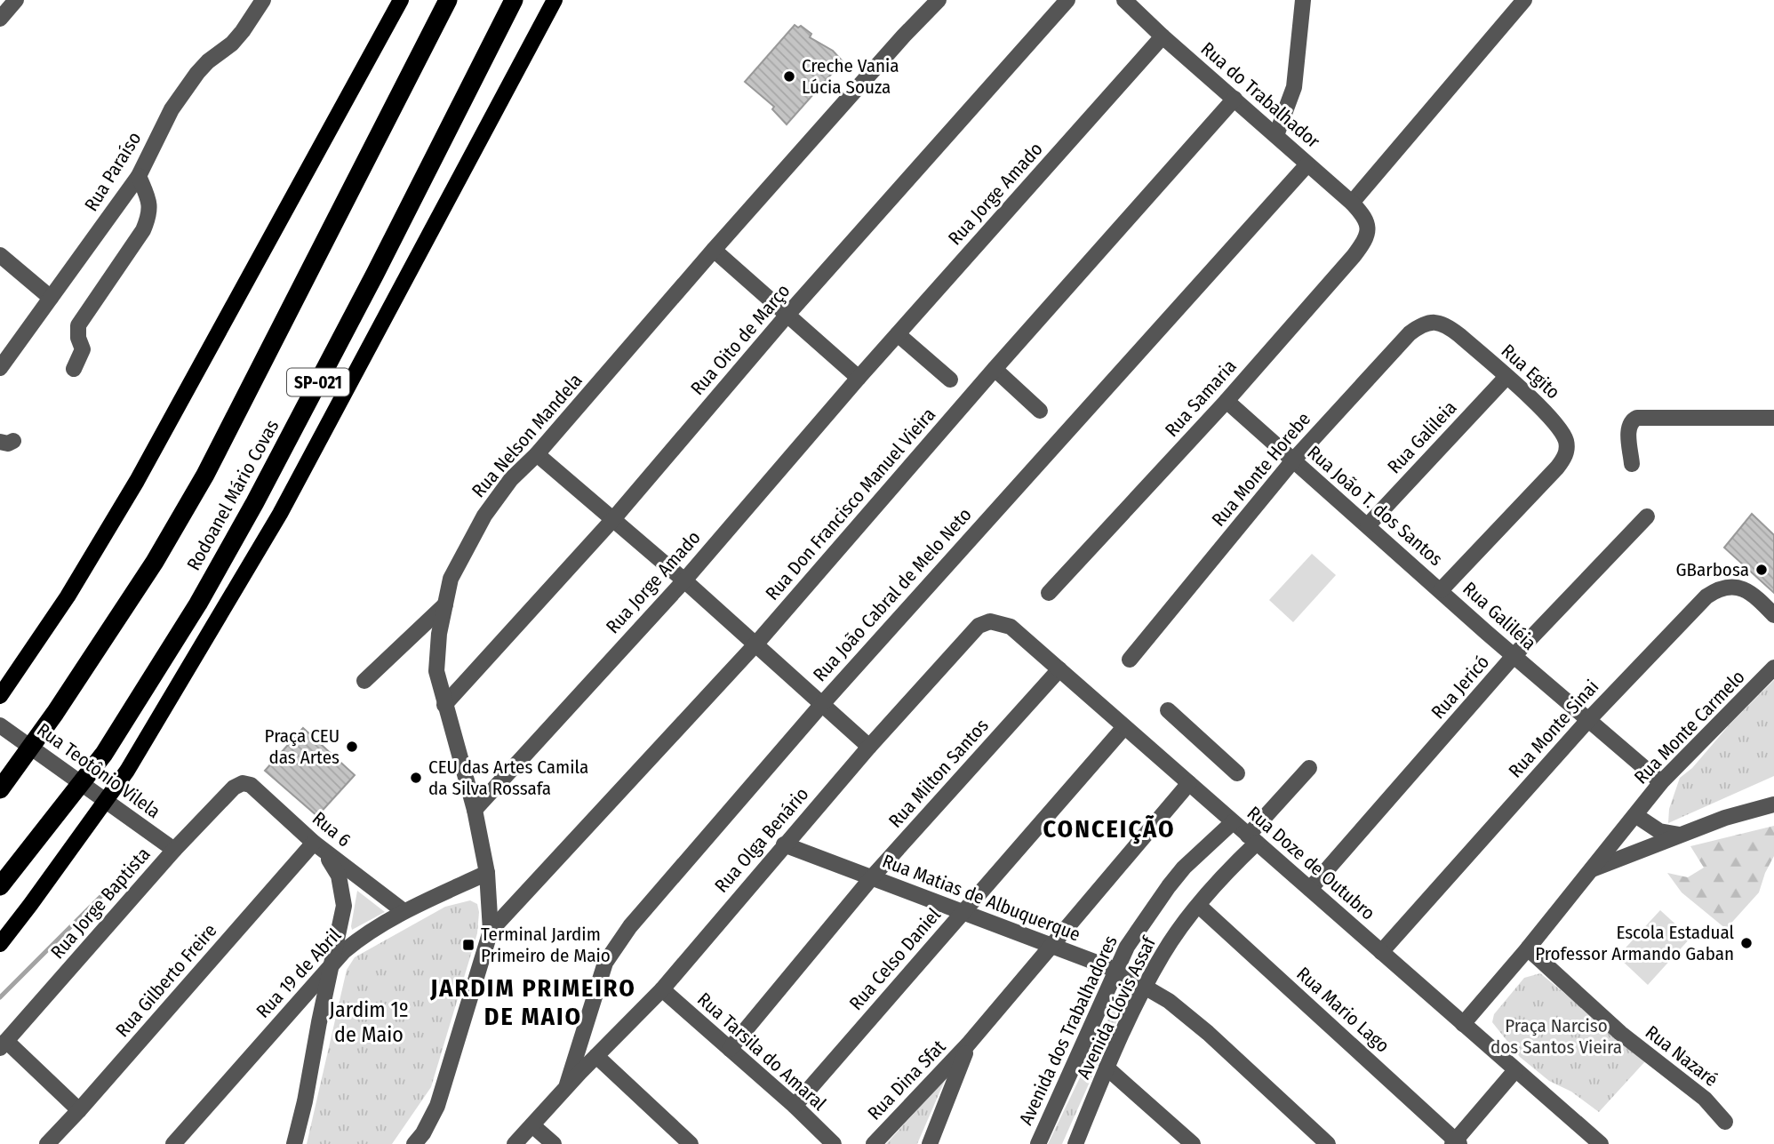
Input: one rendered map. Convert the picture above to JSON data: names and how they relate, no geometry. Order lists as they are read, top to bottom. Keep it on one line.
{"streets":{"highway":["SP-021","Rodoanel Mário Covas"],"street":["Rua do Trabalhador","Rua Paraíso","Rua Jorge Amado","Rua Oito de Março","Rua Egito","Rua Samaria","Rua Nelson Mandela","Rua Galileia","Rua Monte Horebe","Rua Don Francisco Manuel Vieira","Rua João T. dos Santos","Rua João Cabral de Melo Neto","Rua Galiléia","Rua Jericó","Rua Monte Carmelo","Rua Monte Sinai","Rua Teotônio Vilela","Rua Milton Santos","Rua 6","Rua Olga Benário","Rua Doze de Outubro","Rua Matias de Albuquerque","Rua Jorge Baptista","Rua Celso Daniel","Rua 19 de Abril","Rua Gilberto Freire","Avenida Clóvis Assaf","Rua Mario Lago","Avenida dos Trabalhadores","Rua Tarsila do Amaral","Rua Nazaré","Rua Dina Sfat"]},"crossings":[["Rua do Trabalhador","Rua Jorge Amado"],["Rua do Trabalhador","Rua Samaria"],["Rua do Trabalhador","Rua Don Francisco Manuel Vieira"],["Rua do Trabalhador","Rua João Cabral de Melo Neto"],["Rua Jorge Amado","Rua Nelson Mandela"],["Rua Oito de Março","Rua Nelson Mandela"],["Rua Egito","Rua Galileia"],["Rua Egito","Rua Monte Horebe"],["Rua Egito","Rua Galiléia"],["Rua Samaria","Rua João T. dos Santos"],["Rua Nelson Mandela","Rua Don Francisco Manuel Vieira"],["Rua Nelson Mandela","Rua 19 de Abril"],["Rua Galileia","Rua João T. dos Santos"],["Rua Monte Horebe","Rua João T. dos Santos"],["Rua João T. dos Santos","Rua Galiléia"],["Rua João Cabral de Melo Neto","Rua Olga Benário"],["Rua Galiléia","Rua Jericó"],["Rua Galiléia","Rua Monte Carmelo"],["Rua Galiléia","Rua Monte Sinai"],["Rua Jericó","Rua Doze de Outubro"],["Rua Monte Carmelo","Rua Doze de Outubro"],["Rua Monte Carmelo","Rua Nazaré"],["Rua Monte Sinai","Rua Doze de Outubro"],["Rua Teotônio Vilela","Rua Jorge Baptista"],["Rua Milton Santos","Rua Doze de Outubro"],["Rua Milton Santos","Rua Matias de Albuquerque"],["Rua Milton Santos","Rua Tarsila do Amaral"],["Rua 6","Rua Jorge Baptista"],["Rua 6","Rua 19 de Abril"],["Rua 6","Rua Gilberto Freire"],["Rua Olga Benário","Rua Doze de Outubro"],["Rua Olga Benário","Rua Matias de Albuquerque"],["Rua Olga Benário","Rua Tarsila do Amaral"],["Rua Doze de Outubro","Rua Celso Daniel"],["Rua Doze de Outubro","Avenida Clóvis Assaf"],["Rua Doze de Outubro","Avenida dos Trabalhadores"],["Rua Doze de Outubro","Rua Dina Sfat"],["Rua Matias de Albuquerque","Rua Celso Daniel"],["Rua Matias de Albuquerque","Avenida Clóvis Assaf"],["Rua Matias de Albuquerque","Avenida dos Trabalhadores"],["Rua Matias de Albuquerque","Rua Dina Sfat"],["Rua Celso Daniel","Rua Tarsila do Amaral"],["Avenida Clóvis Assaf","Rua Mario Lago"]],"districts":["CONCEIÇÃO","JARDIM PRIMEIRO DE MAIO","Jardim 1º de Maio"],"parks":["Praça Narciso dos Santos Vieira"],"places":{"other":["Creche Vania Lúcia Souza","GBarbosa","Praça CEU das Artes","CEU das Artes Camila da Silva Rossafa","Escola Estadual Professor Armando Gaban"],"transit":["Terminal Jardim Primeiro de Maio"]}}
